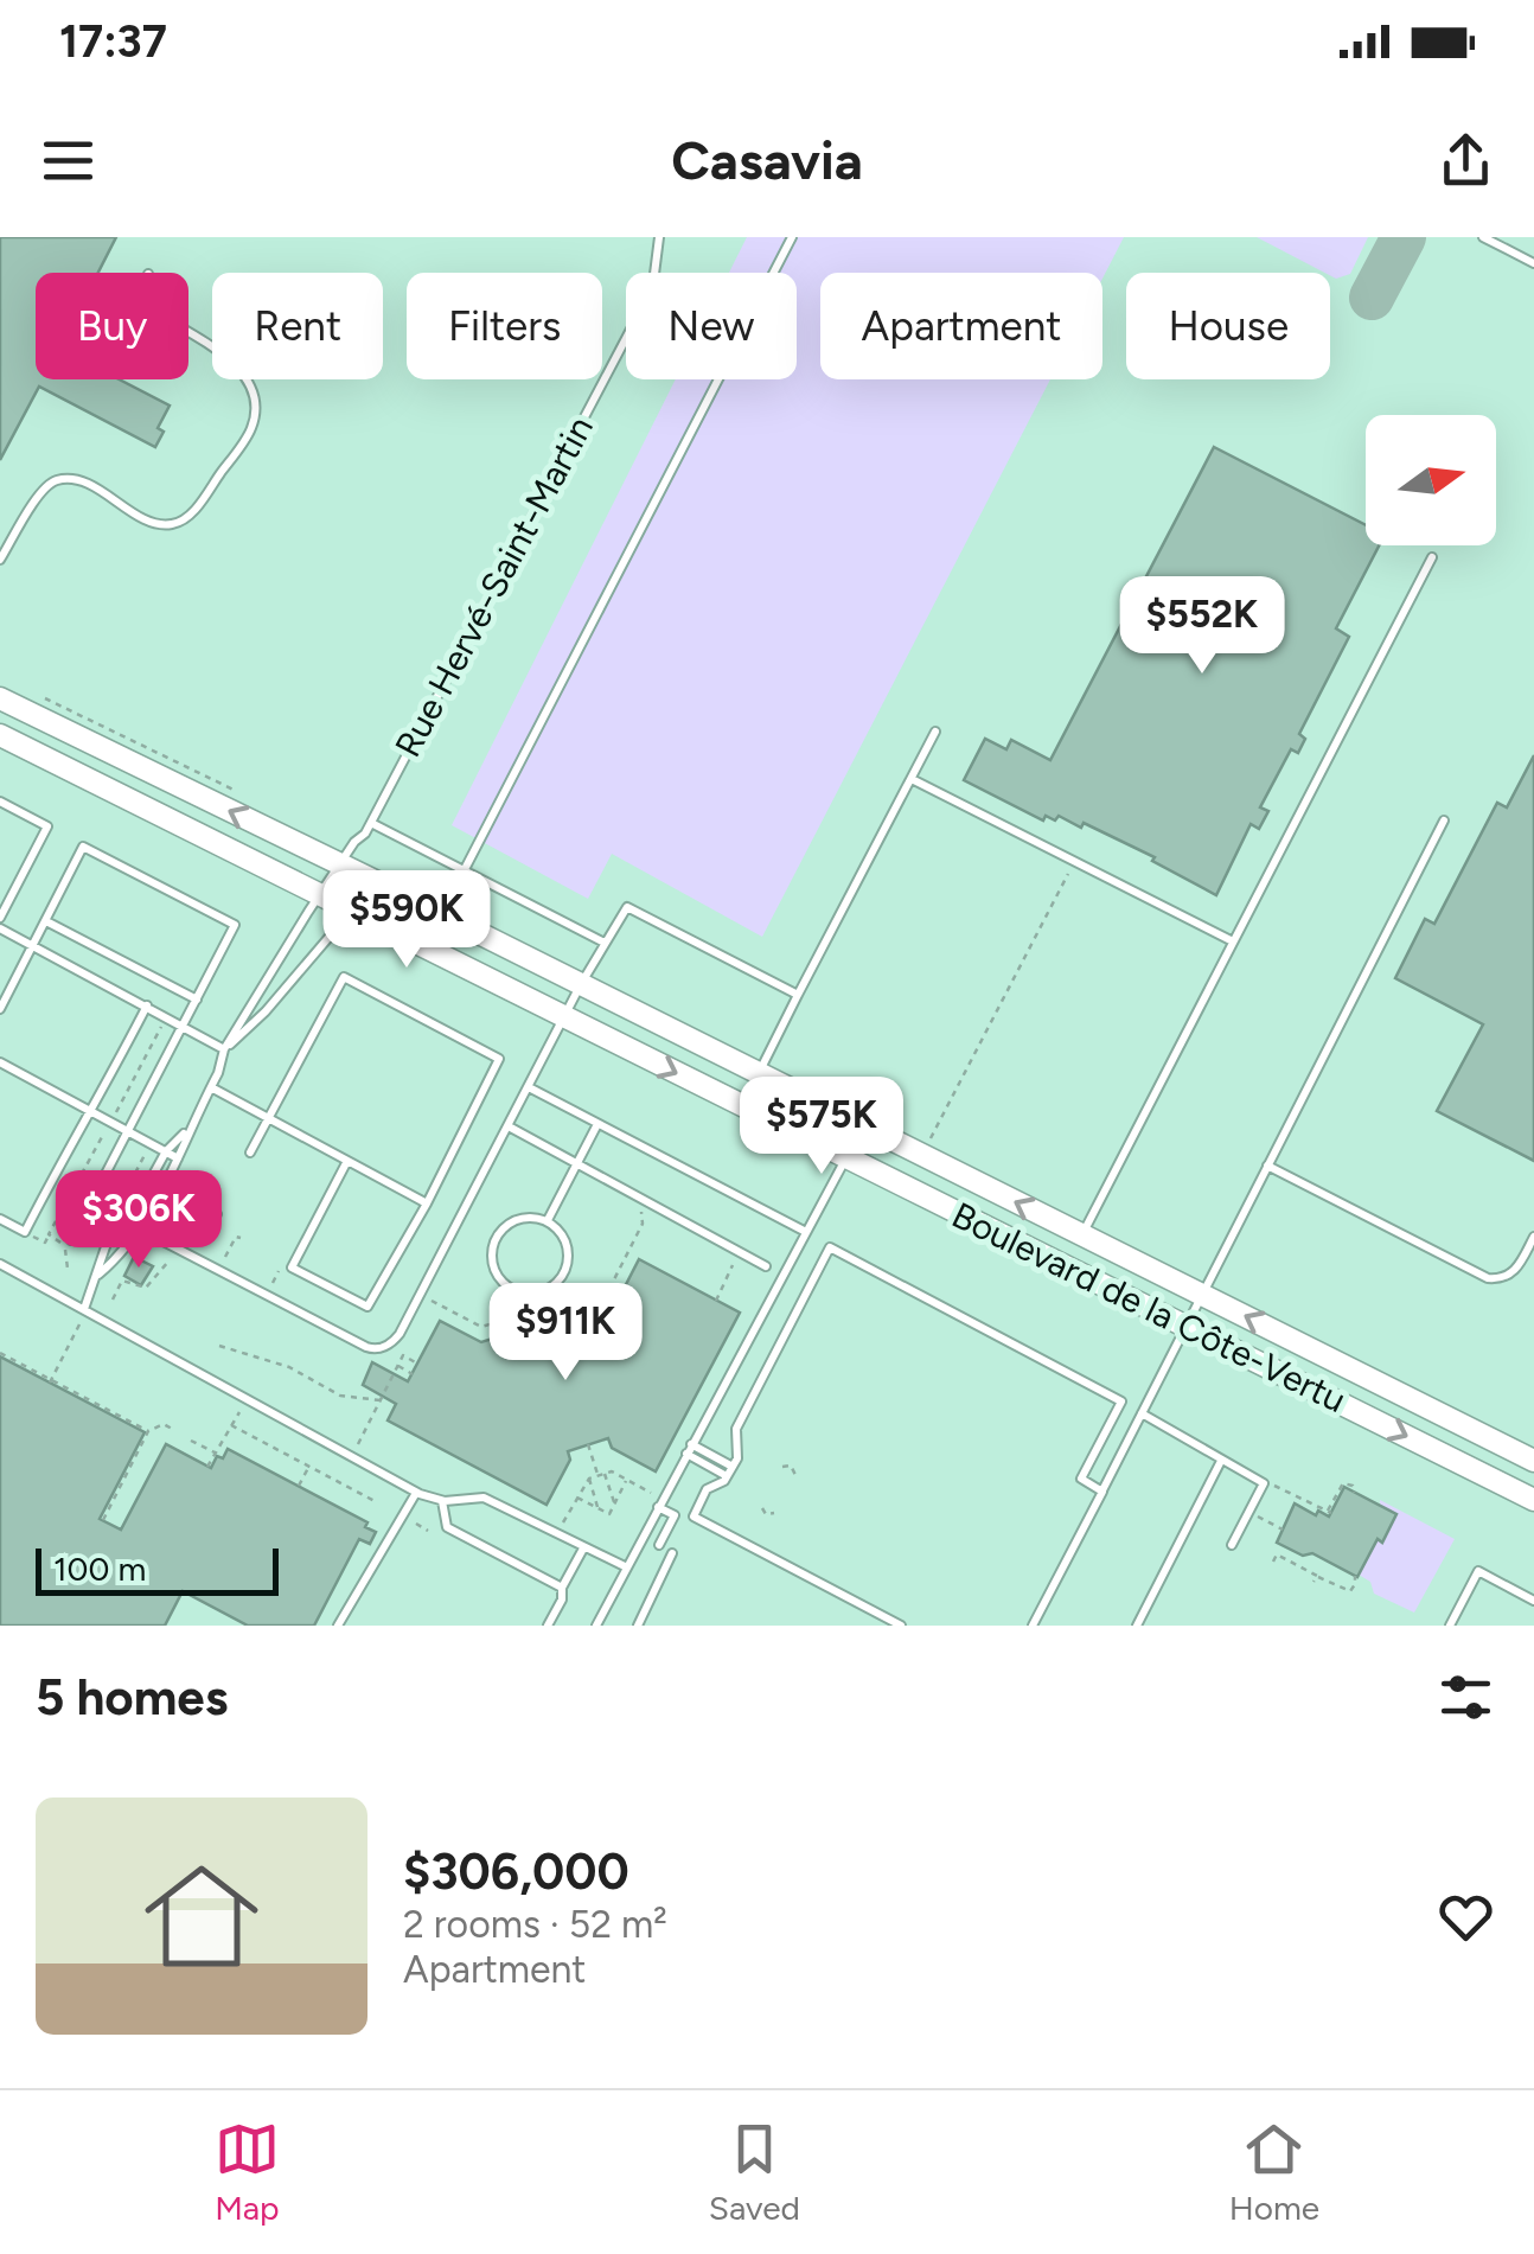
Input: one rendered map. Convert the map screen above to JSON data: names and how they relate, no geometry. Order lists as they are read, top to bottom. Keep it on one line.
{"streets":{"street":["Boulevard de la Côte-Vertu"],"lane":["Rue Hervé-Saint-Martin"]},"crossings":[["Rue Hervé-Saint-Martin","Boulevard de la Côte-Vertu"]],"scale_bar":"100 m","north":"right","page":{"status":"17:37","header":"Casavia","chip":["Buy","Rent","Filters","New","Apartment","House"],"price":["$552K","$590K","$575K","$306K","$911K"],"scale":"100 m","heading":"5 homes","list":[{"name":"$306,000","note":"2 rooms · 52 m² · Apartment"}],"tabs":["Map","Saved","Home"]}}
